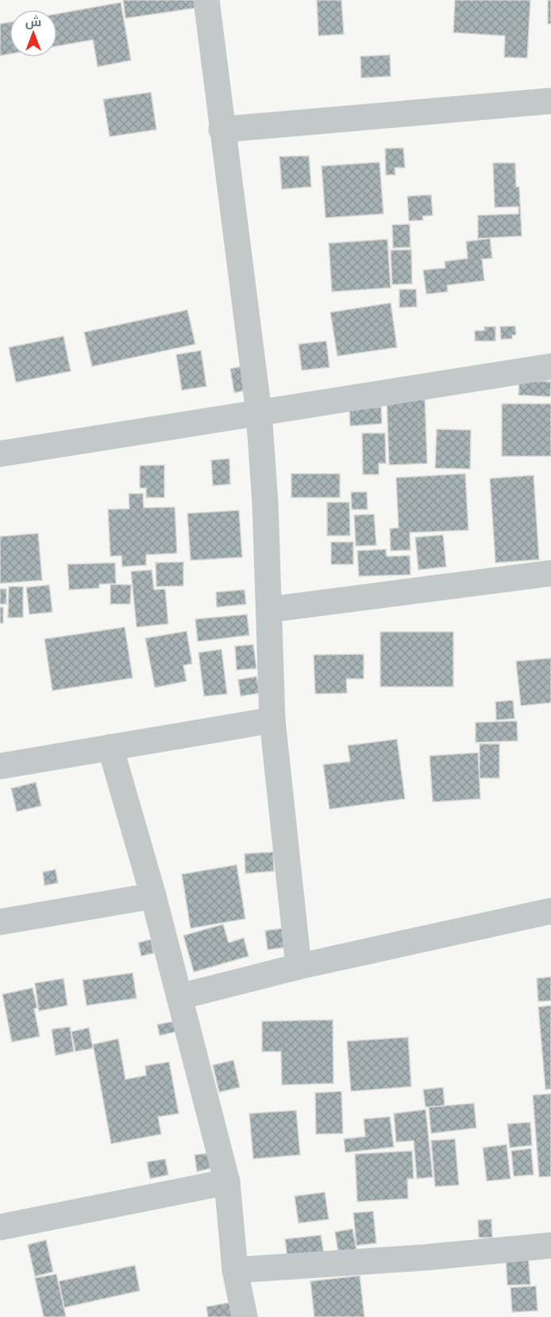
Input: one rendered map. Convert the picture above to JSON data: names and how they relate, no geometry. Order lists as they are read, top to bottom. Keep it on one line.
{"north":"top"}
